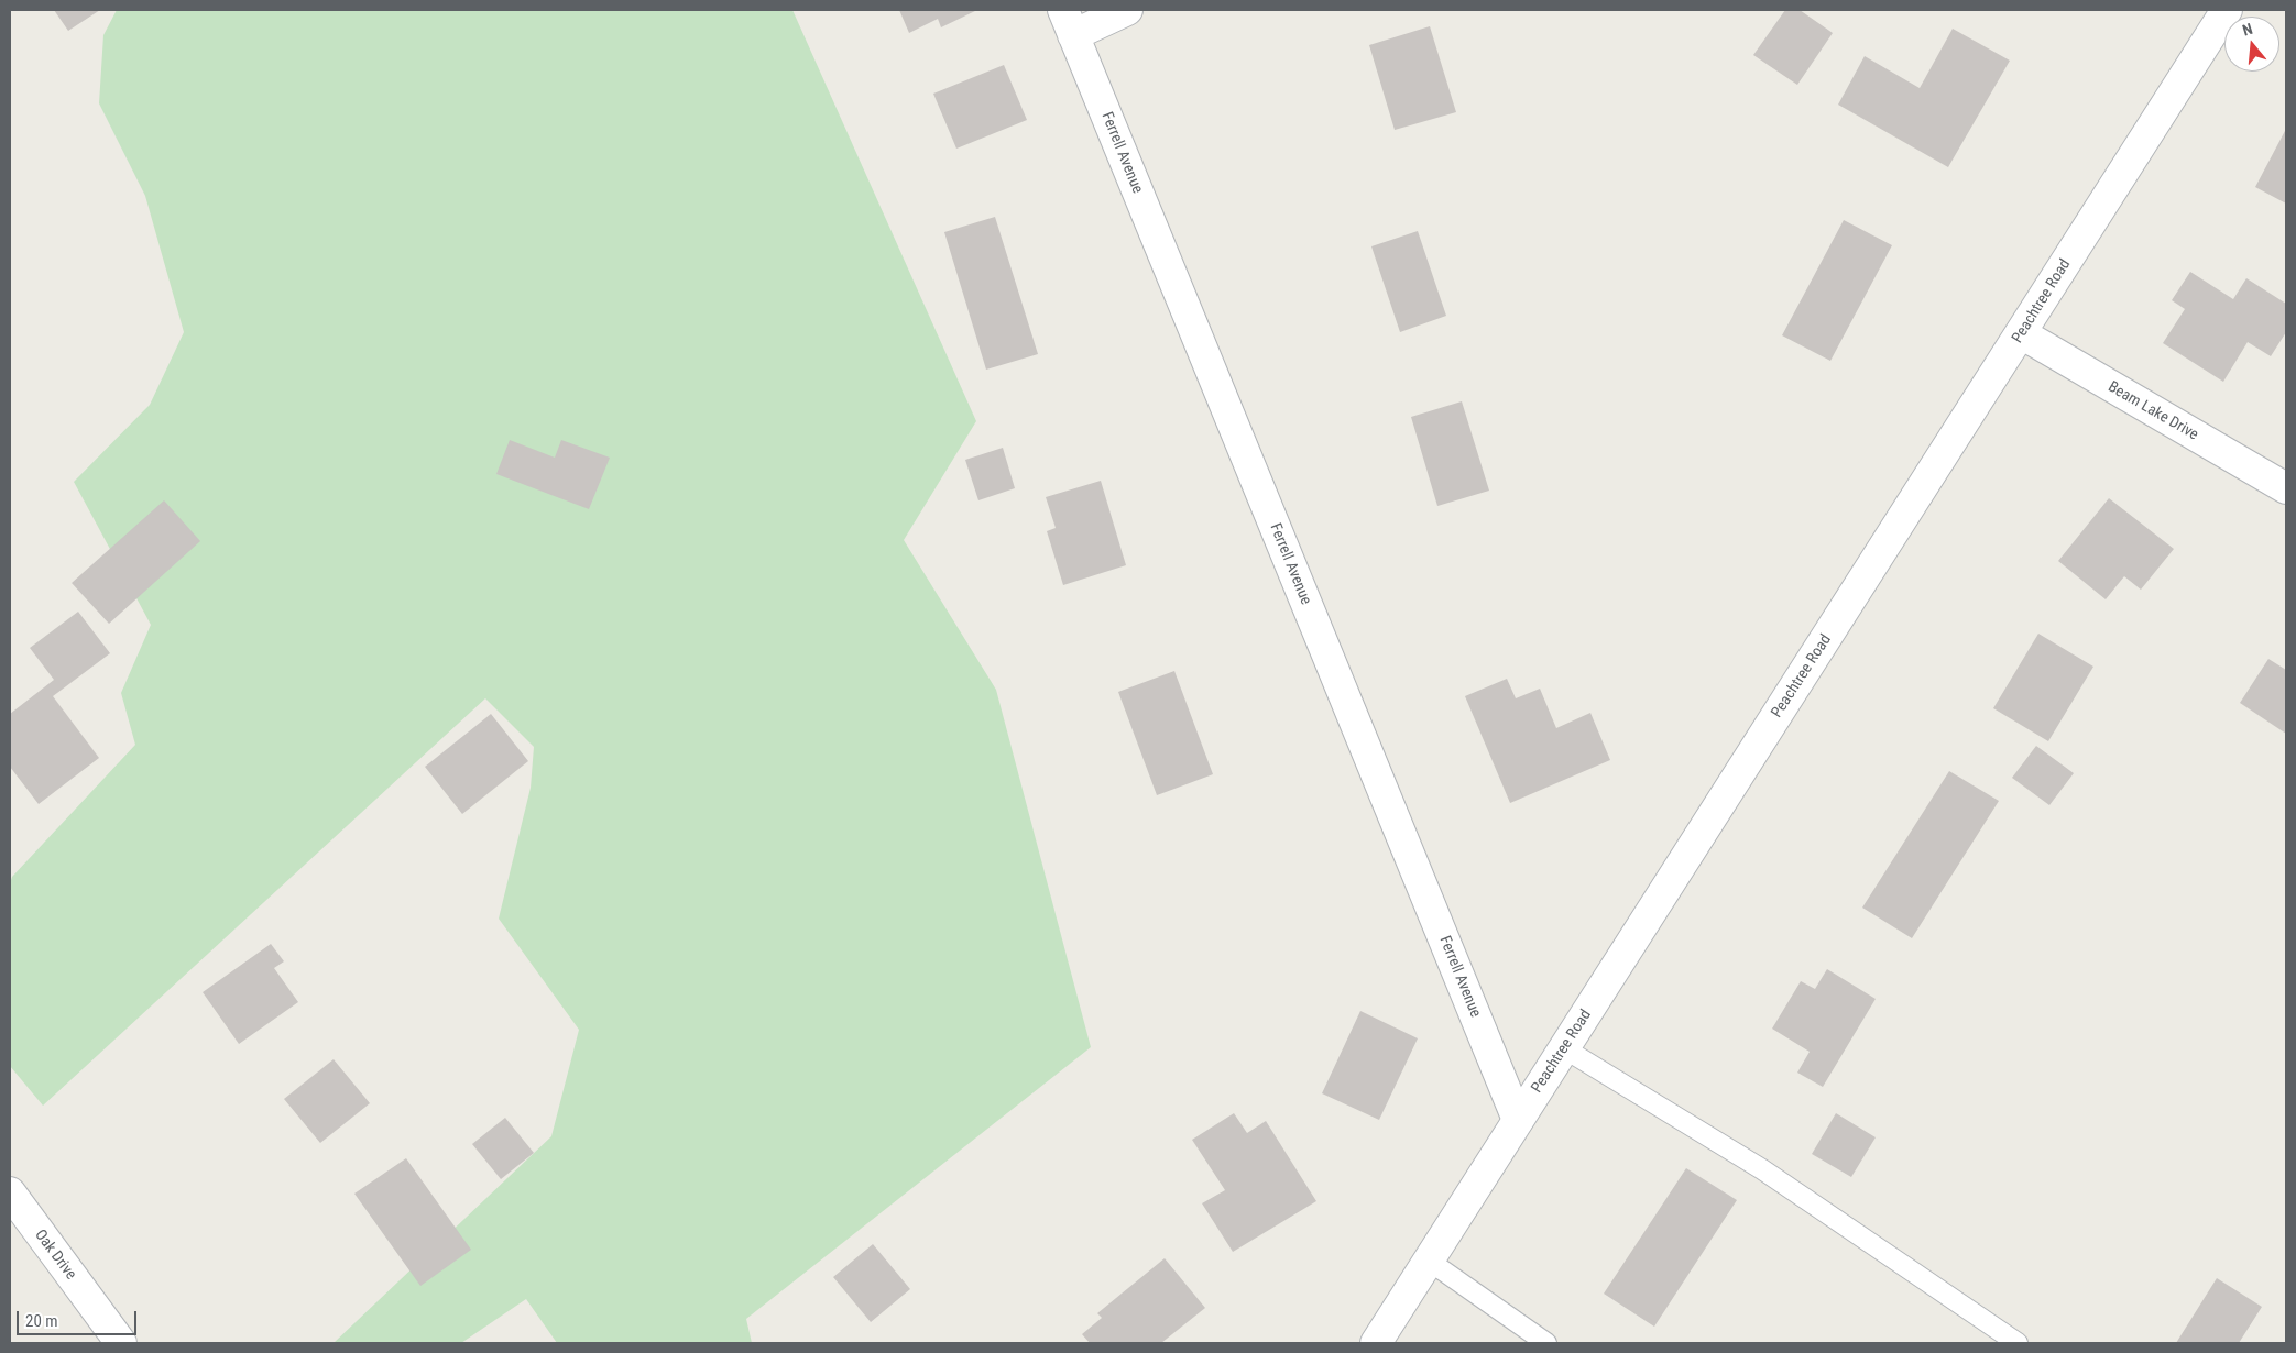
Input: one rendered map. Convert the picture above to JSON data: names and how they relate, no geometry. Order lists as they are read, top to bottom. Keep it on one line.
{"streets":{"street":["Ferrell Avenue","Peachtree Road","Beam Lake Drive","Oak Drive"]},"crossings":[["Ferrell Avenue","Peachtree Road"],["Peachtree Road","Beam Lake Drive"]],"scale_bar":"20 m","north":"top"}
